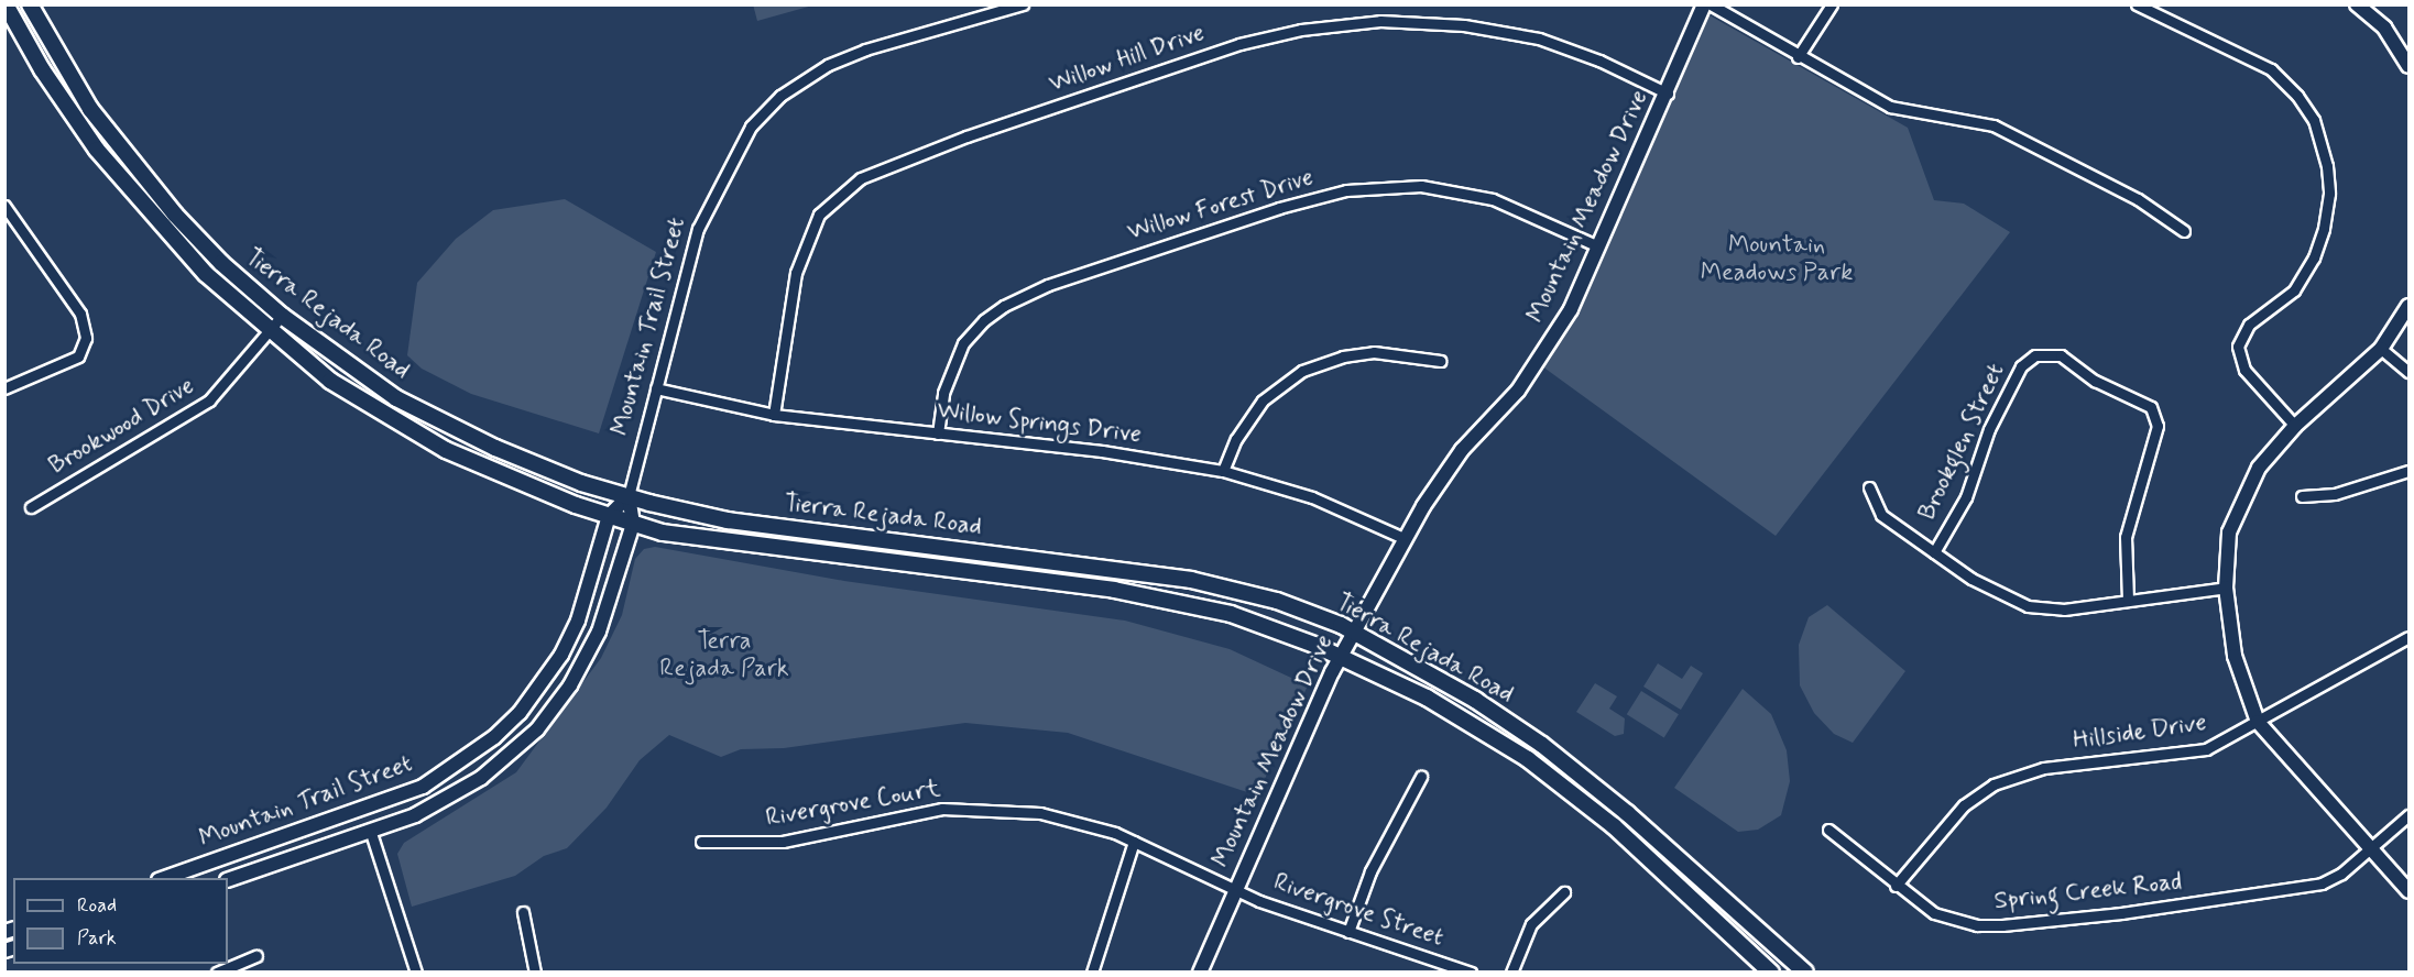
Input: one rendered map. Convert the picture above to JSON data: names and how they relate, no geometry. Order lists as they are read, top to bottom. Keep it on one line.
{"streets":{"main road":["Tierra Rejada Road"],"street":["Willow Hill Drive","Willow Forest Drive","Mountain Meadow Drive","Mountain Trail Street","Willow Springs Drive","Brookwood Drive","Brookglen Street","Hillside Drive","Rivergrove Court","Spring Creek Road","Rivergrove Street"]},"crossings":[["Willow Hill Drive","Mountain Meadow Drive"],["Willow Hill Drive","Willow Springs Drive"],["Willow Forest Drive","Mountain Meadow Drive"],["Willow Forest Drive","Willow Springs Drive"],["Mountain Meadow Drive","Tierra Rejada Road"],["Mountain Meadow Drive","Willow Springs Drive"],["Mountain Meadow Drive","Rivergrove Court"],["Mountain Meadow Drive","Rivergrove Street"],["Tierra Rejada Road","Mountain Trail Street"],["Tierra Rejada Road","Brookwood Drive"],["Mountain Trail Street","Willow Springs Drive"],["Hillside Drive","Spring Creek Road"],["Rivergrove Court","Rivergrove Street"]],"parks":["Mountain Meadows Park","Terra Rejada Park"],"legend":["Road","Park"]}
